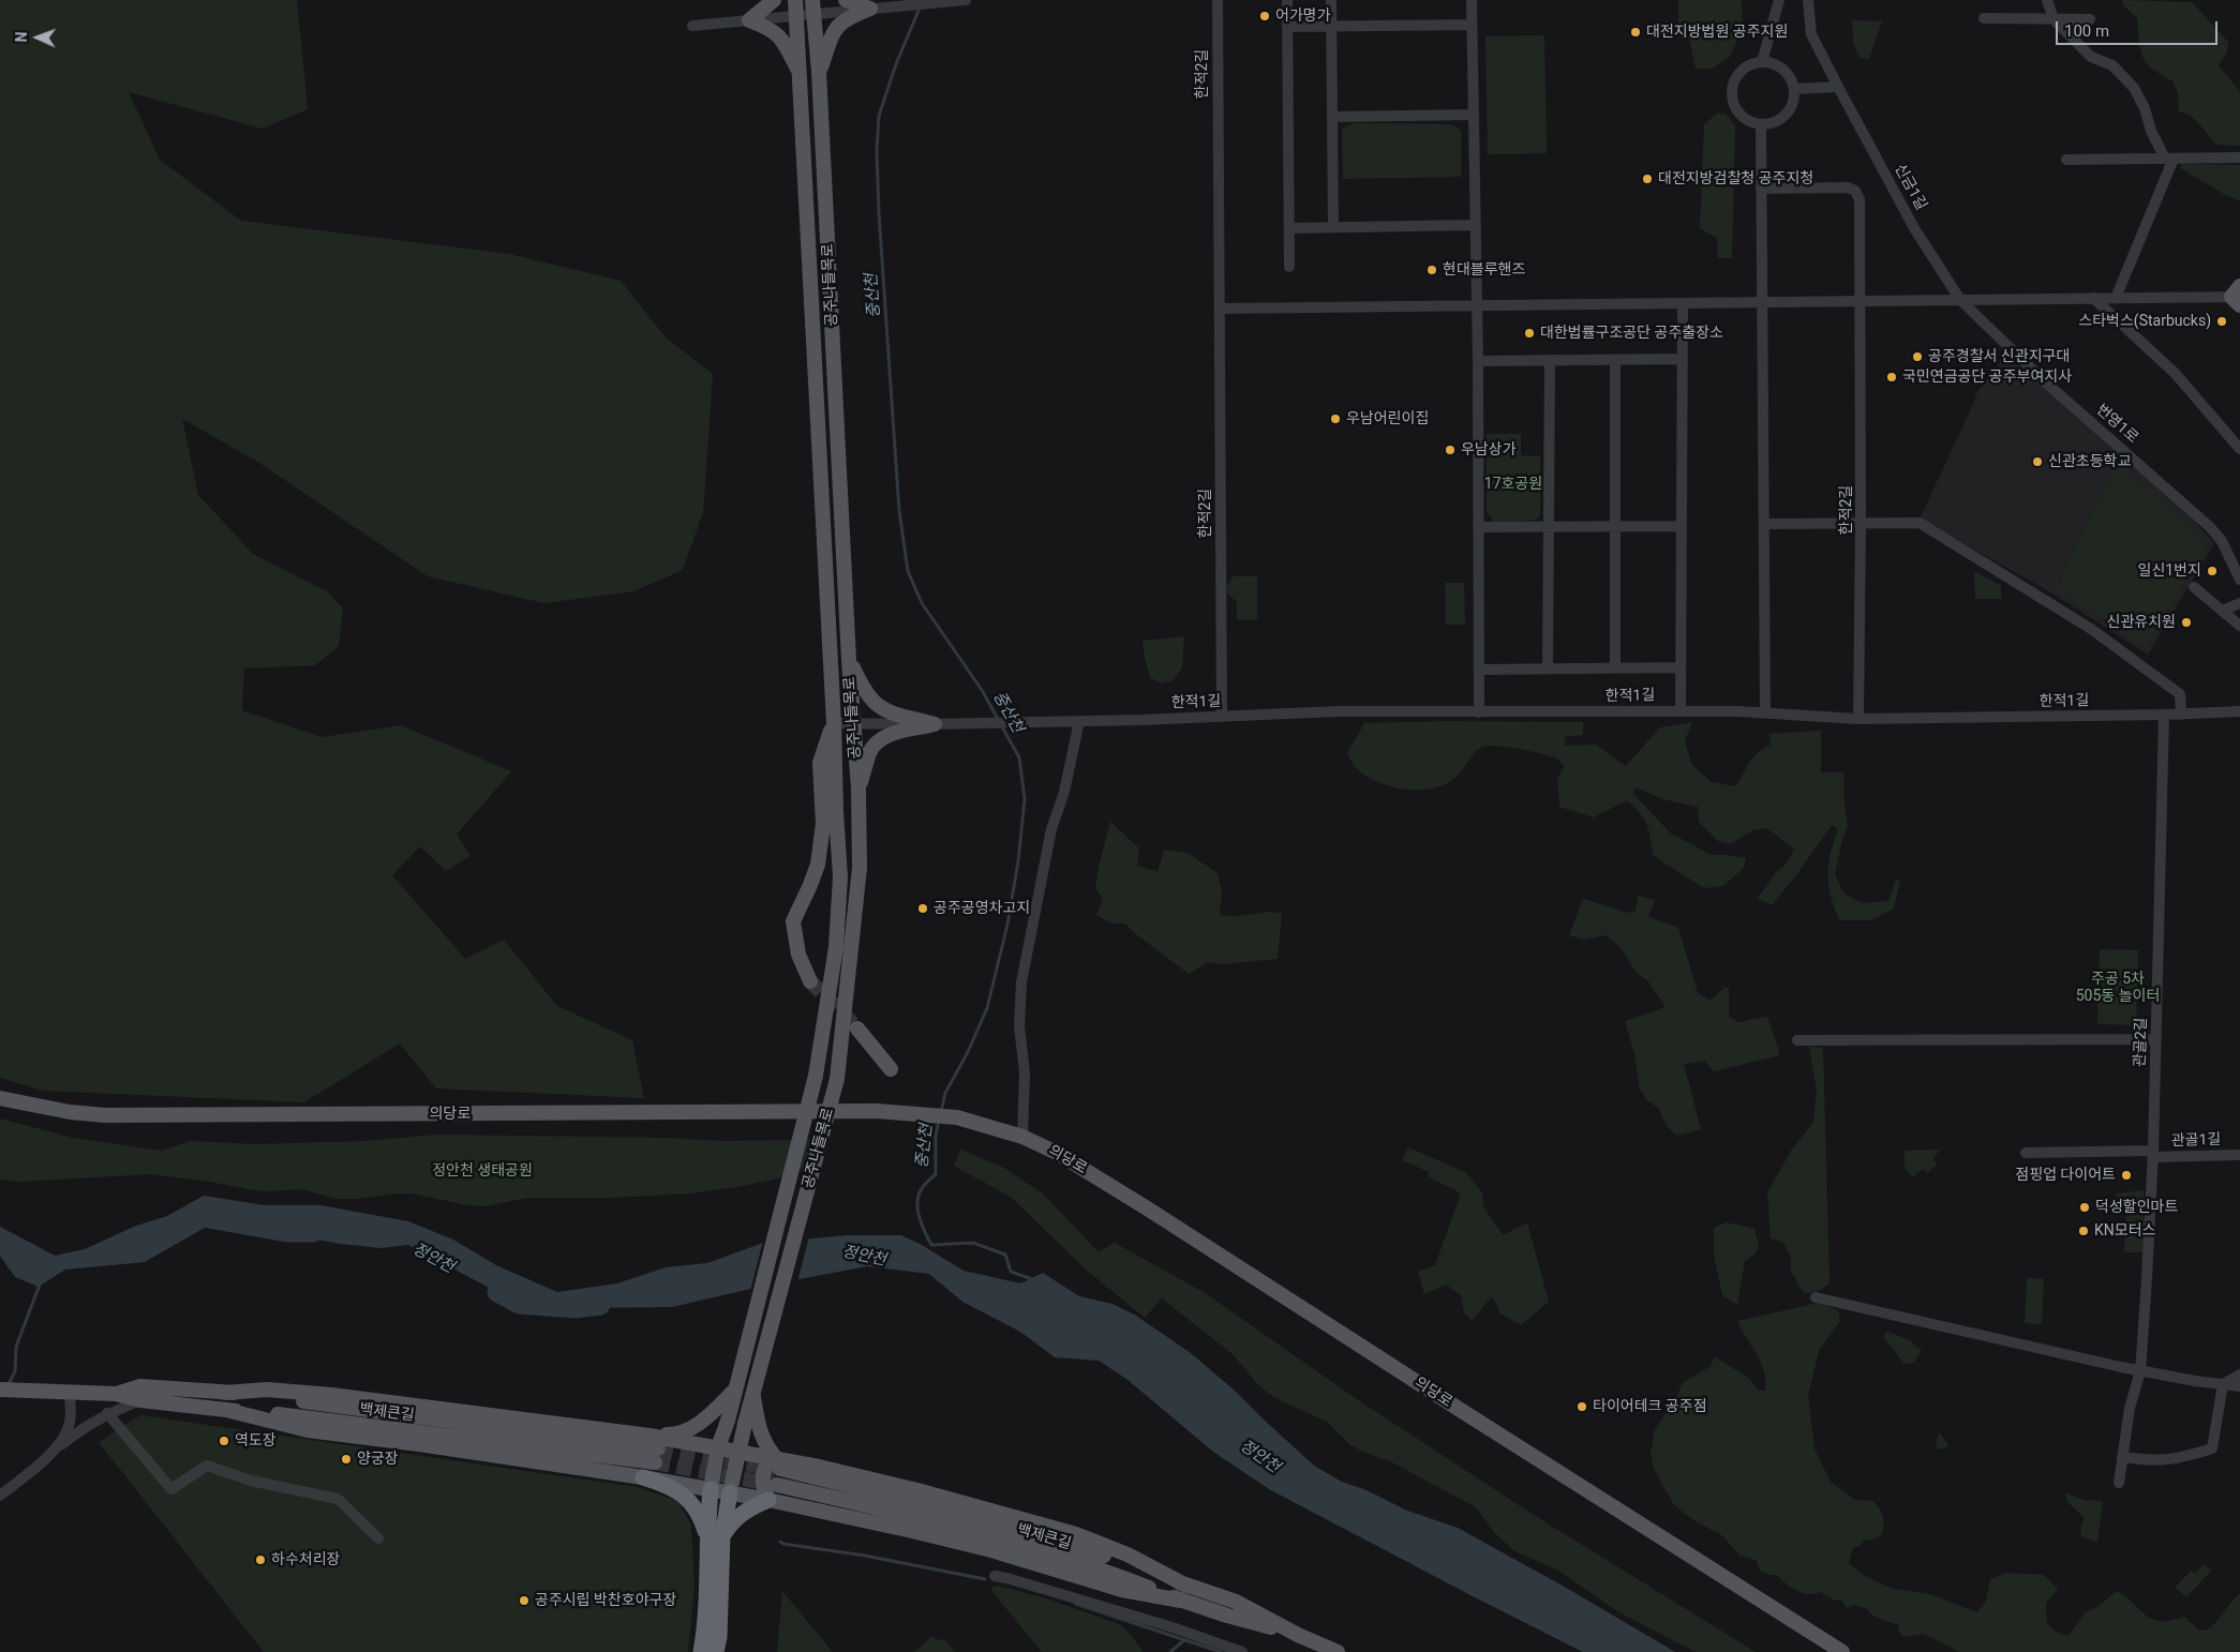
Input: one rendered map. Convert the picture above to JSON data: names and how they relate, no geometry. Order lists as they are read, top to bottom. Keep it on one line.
{"streets":{"main road":["공주나들목로","의당로","백제큰길"],"street":["한적2길","신금1길","번영1로","한적1길","관골2길","관골1길"]},"crossings":[["한적2길","한적1길"],["신금1길","번영1로"],["공주나들목로","한적1길"],["공주나들목로","백제큰길"],["한적1길","관골2길"],["관골2길","관골1길"]],"water":["중산천","정안천"],"parks":["17호공원","주공 5차 505동 놀이터","정안천 생태공원"],"places":["어가명가","대전지방법원 공주지원","대전지방검찰청 공주지청","현대블루핸즈","스타벅스(Starbucks)","대한법률구조공단 공주출장소","공주경찰서 신관지구대","국민연금공단 공주부여지사","우남어린이집","우남상가","신관초등학교","일신1번지","신관유치원","공주공영차고지","점핑업 다이어트","덕성할인마트","KN모터스","타이어테크 공주점","역도장","양궁장","하수처리장","공주시립 박찬호야구장"],"scale_bar":"100 m","north":"left"}
